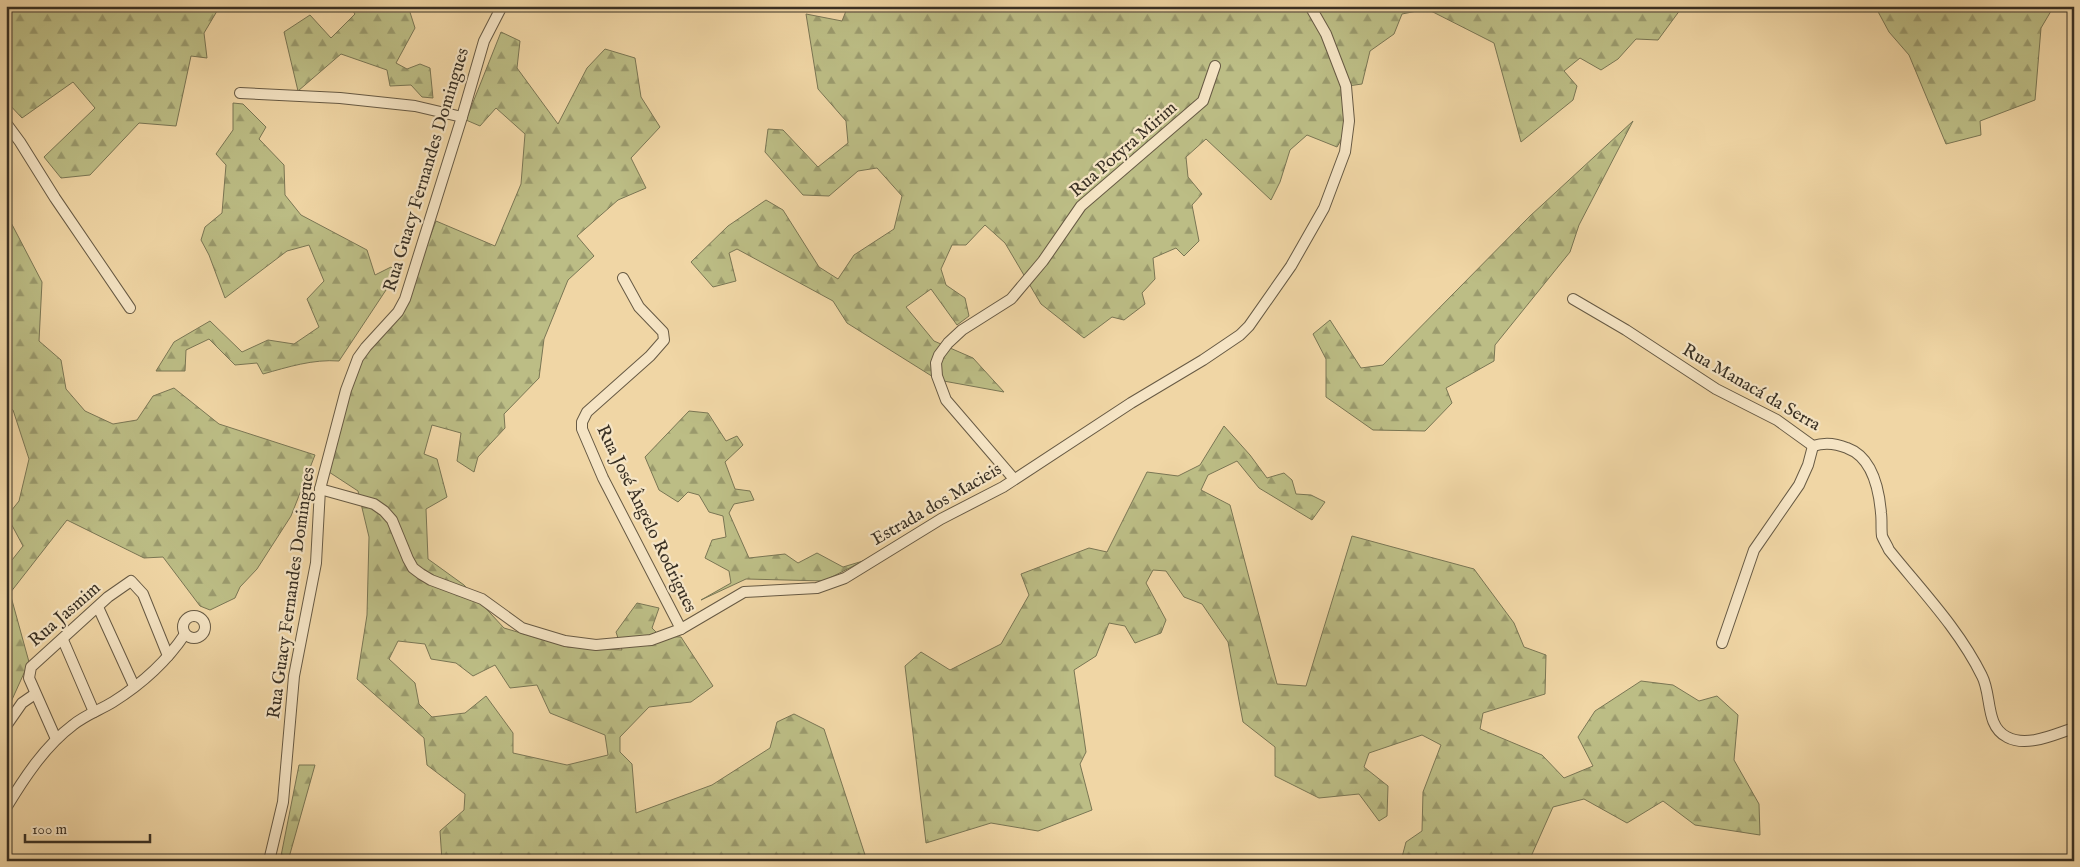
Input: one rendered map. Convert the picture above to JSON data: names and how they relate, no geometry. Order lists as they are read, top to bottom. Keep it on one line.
{"streets":{"street":["Rua Potyra Mirim","Rua Guacy Fernandes Domingues","Rua Manacá da Serra","Estrada dos Macieis","Rua José Ângelo Rodrigues","Rua Jasmim"]},"crossings":[["Rua Potyra Mirim","Estrada dos Macieis"],["Rua Guacy Fernandes Domingues","Estrada dos Macieis"],["Estrada dos Macieis","Rua José Ângelo Rodrigues"]],"scale_bar":"100 m"}
